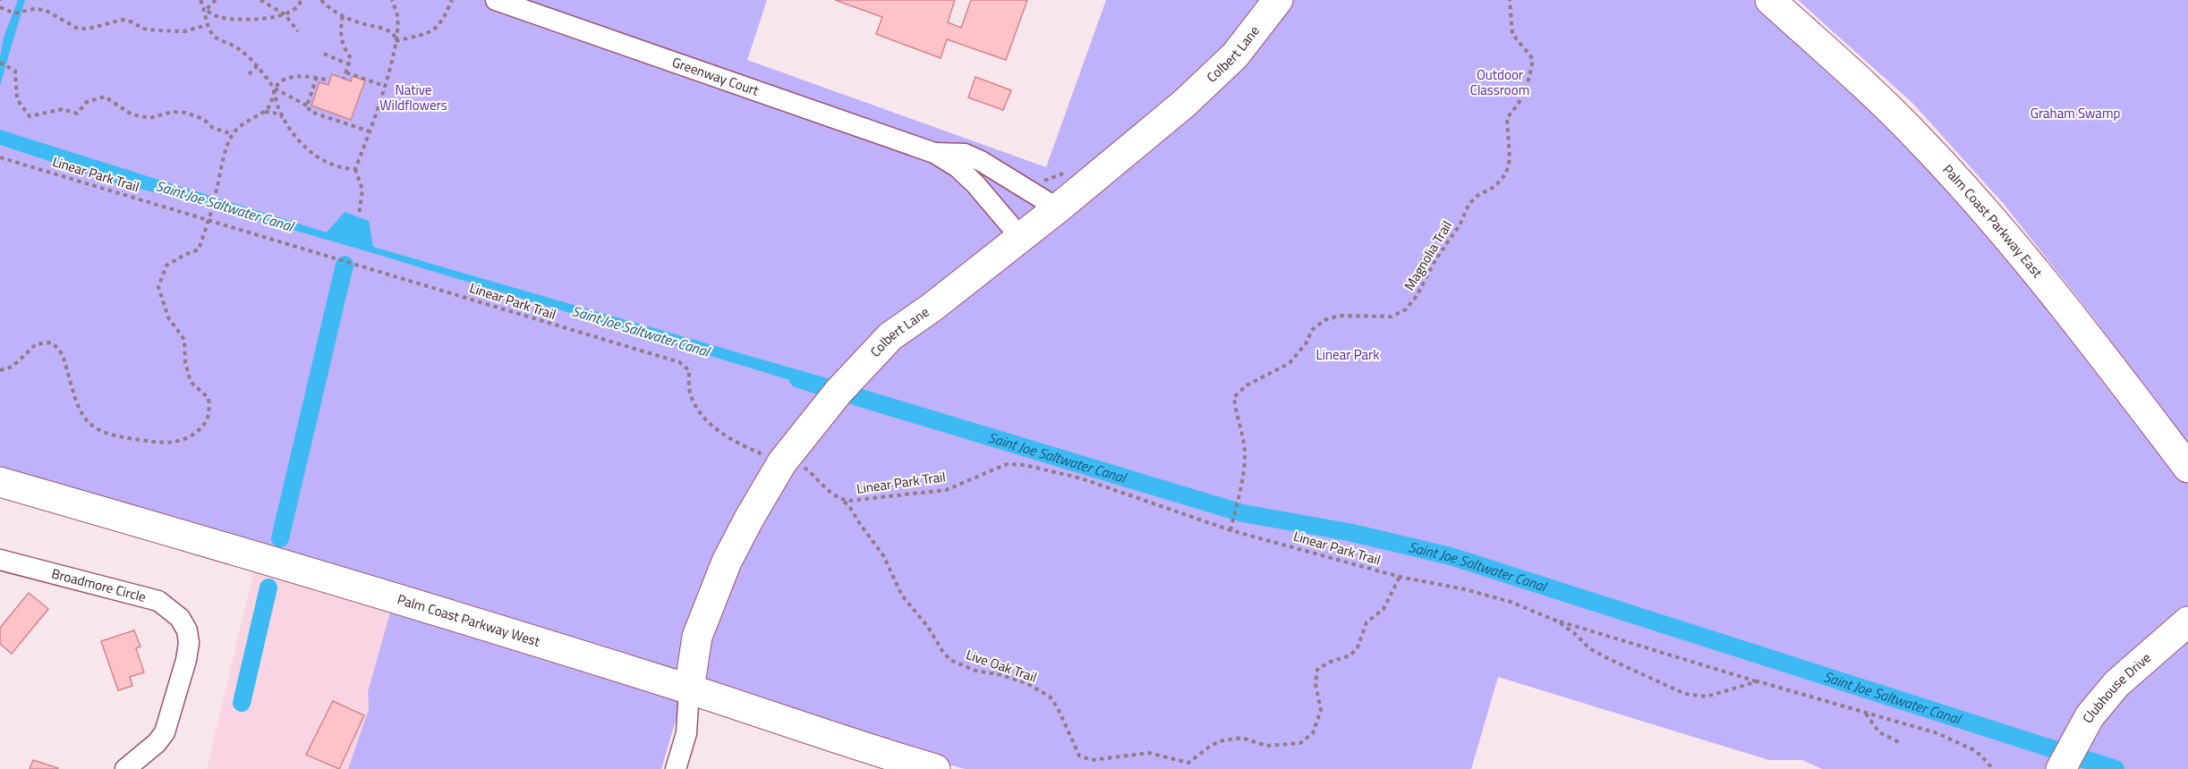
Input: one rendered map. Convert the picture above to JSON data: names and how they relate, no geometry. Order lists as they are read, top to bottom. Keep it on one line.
{"streets":{"main road":["Colbert Lane","Palm Coast Parkway East","Palm Coast Parkway West","Clubhouse Drive"],"street":["Greenway Court","Broadmore Circle"],"path":["Linear Park Trail","Magnolia Trail","Live Oak Trail"]},"crossings":[["Colbert Lane","Linear Park Trail"],["Colbert Lane","Palm Coast Parkway West"],["Linear Park Trail","Magnolia Trail"],["Linear Park Trail","Live Oak Trail"]],"water":["Saint Joe Saltwater Canal"],"parks":["Outdoor Classroom","Native Wildflowers","Graham Swamp","Linear Park"]}
